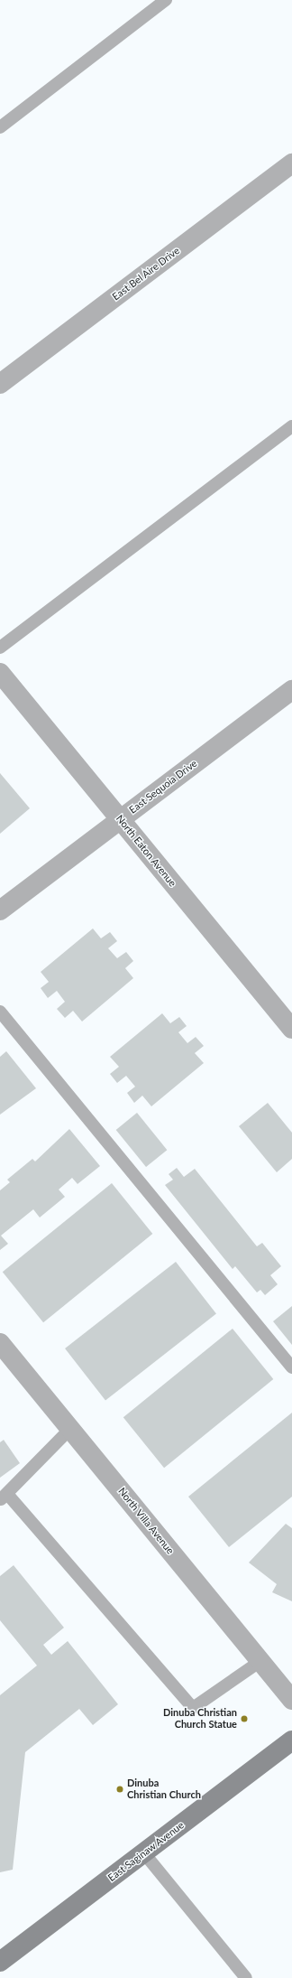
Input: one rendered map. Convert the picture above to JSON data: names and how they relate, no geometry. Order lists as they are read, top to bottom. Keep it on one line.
{"streets":{"street":["East Bel Aire Drive","East Sequoia Drive","North Eaton Avenue","North Villa Avenue","East Saginaw Avenue"]},"crossings":[["East Sequoia Drive","North Eaton Avenue"]],"places":["Dinuba Christian Church Statue","Dinuba Christian Church"]}
